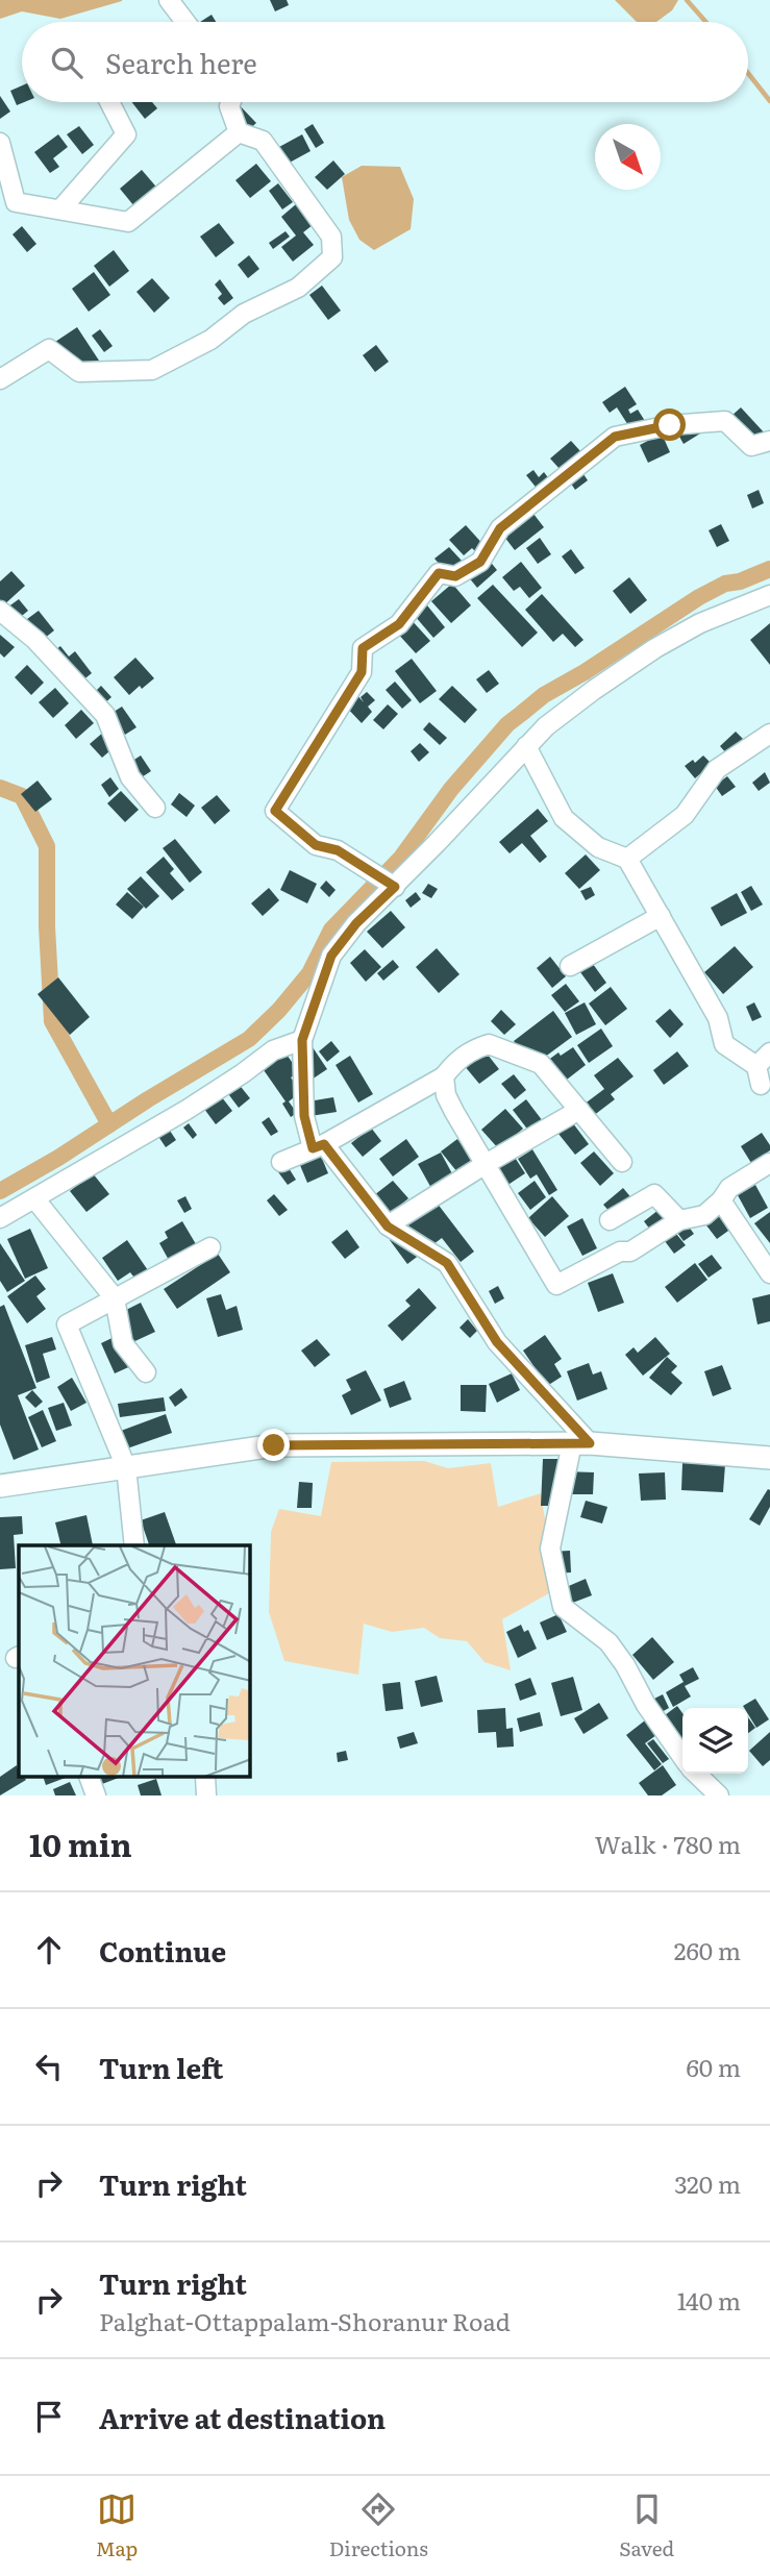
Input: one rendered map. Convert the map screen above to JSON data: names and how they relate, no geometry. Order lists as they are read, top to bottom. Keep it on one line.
{"north":"bottom right","page":{"search":"Search here","heading":["10 min","Walk · 780 m"],"list":[["Continue","260 m"],["Turn left","60 m"],["Turn right","320 m"],["Turn right","Palghat-Ottappalam-Shoranur Road","140 m"],"Arrive at destination"],"nav":["Map","Directions","Saved"]}}
